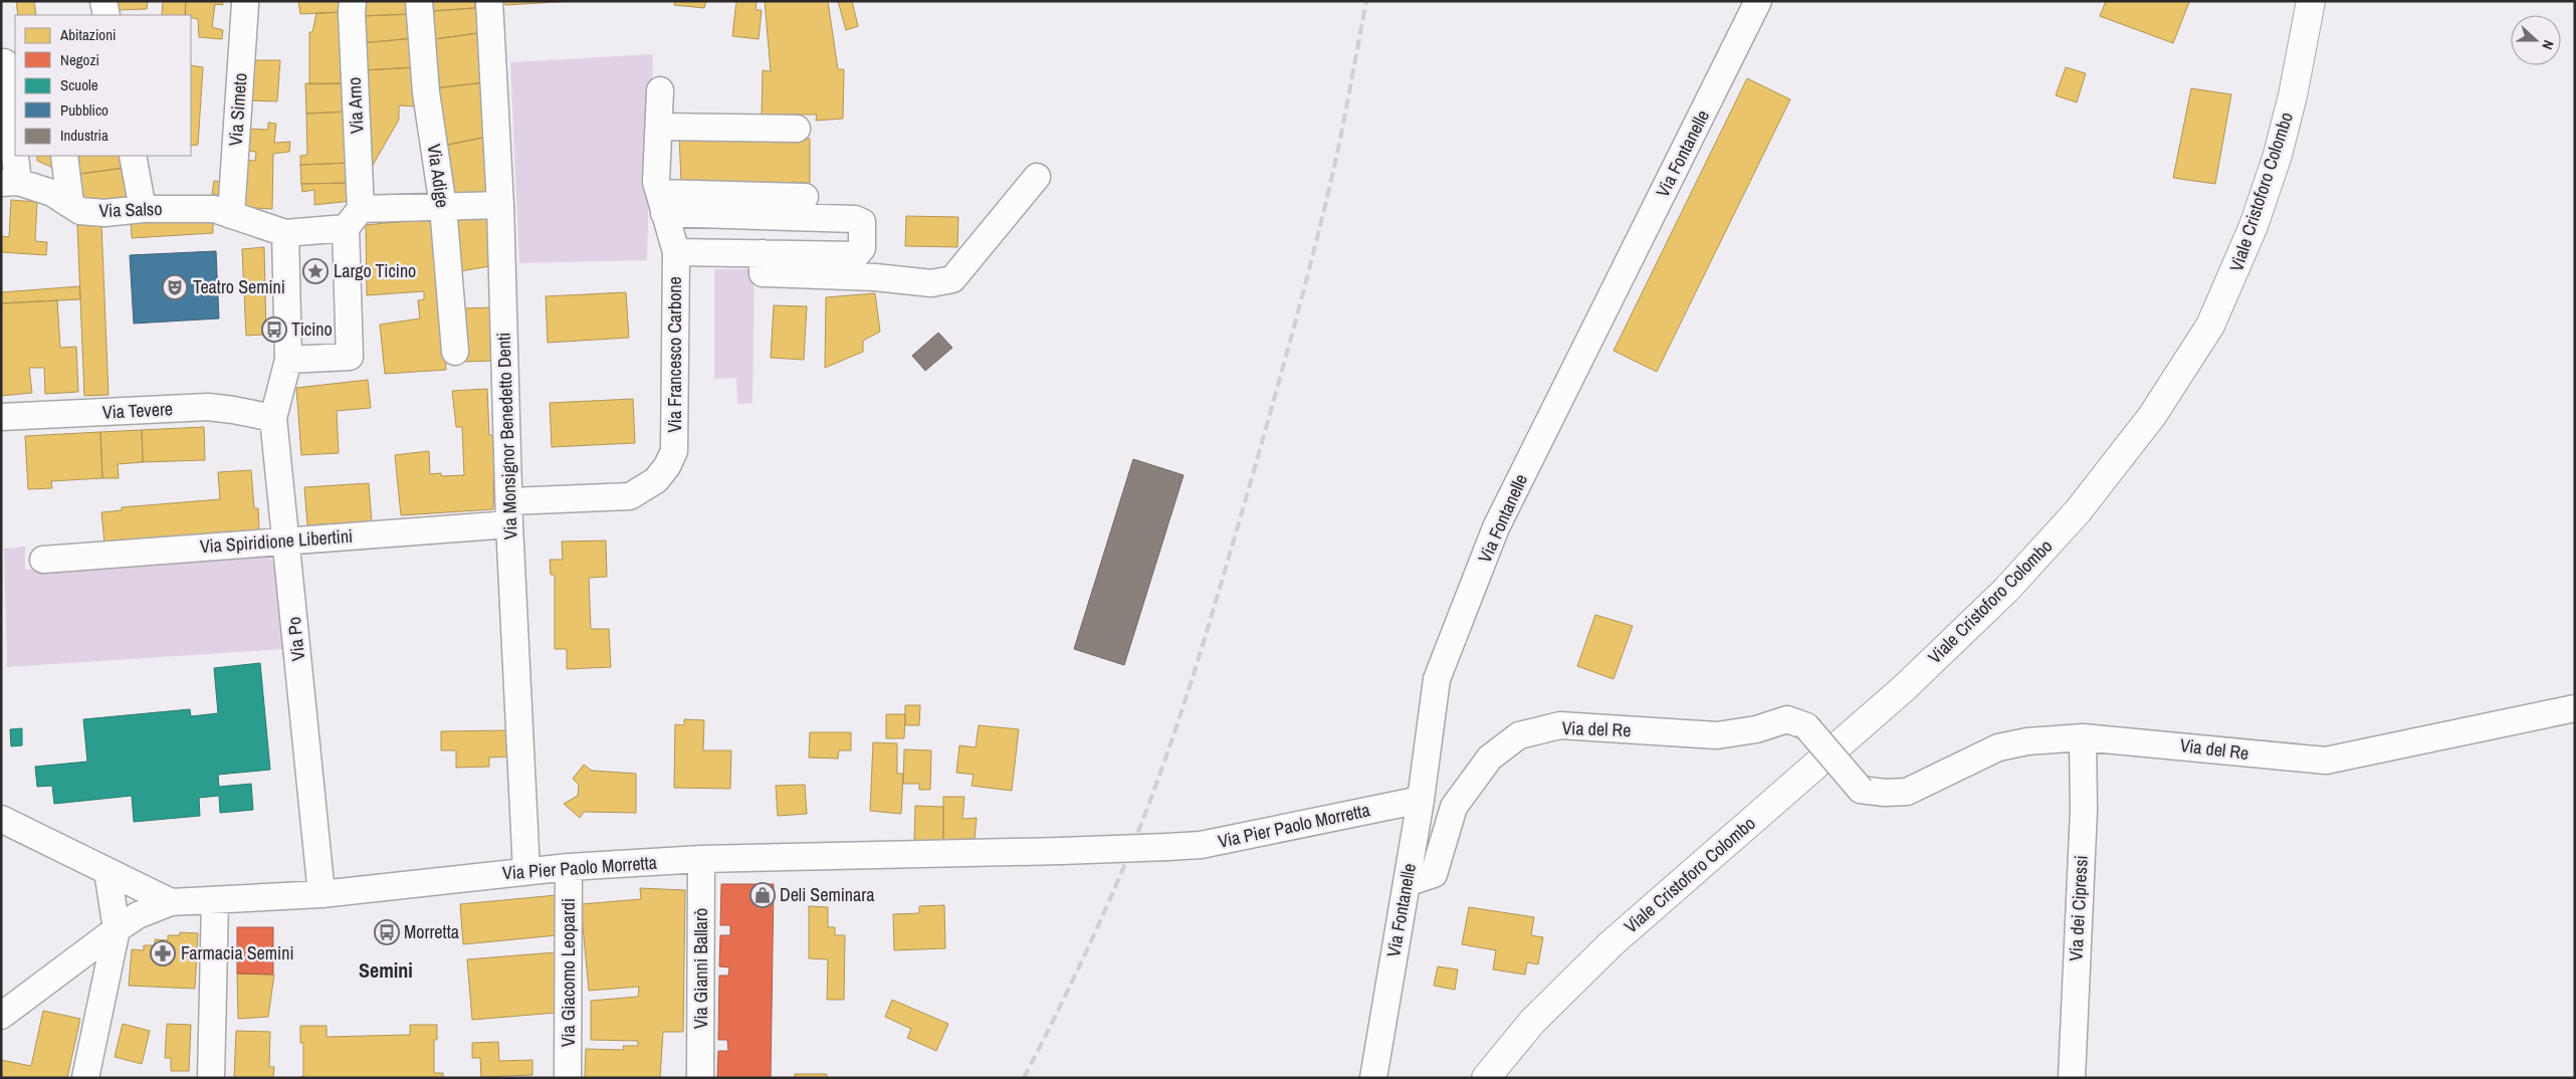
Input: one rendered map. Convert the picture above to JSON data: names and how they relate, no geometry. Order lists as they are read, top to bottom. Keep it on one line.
{"streets":{"main road":["Viale Cristoforo Colombo"],"street":["Via Arno","Via Simeto","Via Fontanelle","Via Adige","Via Salso","Via Francesco Carbone","Via Tevere","Via Monsignor Benedetto Denti","Via Spiridione Libertini","Via Po","Via del Re","Via Pier Paolo Morretta","Via dei Cipressi","Via Gianni Ballarò","Via Giacomo Leopardi"]},"crossings":[["Via Arno","Via Po"],["Via Simeto","Via Salso"],["Via Fontanelle","Via del Re"],["Via Fontanelle","Via Pier Paolo Morretta"],["Via Salso","Via Po"],["Via Francesco Carbone","Via Monsignor Benedetto Denti"],["Via Francesco Carbone","Via Spiridione Libertini"],["Via Tevere","Via Po"],["Via Monsignor Benedetto Denti","Via Spiridione Libertini"],["Via Monsignor Benedetto Denti","Via Pier Paolo Morretta"],["Via Spiridione Libertini","Via Po"],["Via Po","Via Pier Paolo Morretta"],["Via del Re","Via dei Cipressi"],["Via Pier Paolo Morretta","Via Gianni Ballarò"],["Via Pier Paolo Morretta","Via Giacomo Leopardi"]],"districts":["Semini"],"places":{"place":["Largo Ticino"],"theatre":["Teatro Semini"],"bus stop":["Ticino","Morretta"],"shop":["Deli Seminara"],"pharmacy":["Farmacia Semini"]},"legend":["Abitazioni","Negozi","Scuole","Pubblico","Industria"],"north":"right"}
